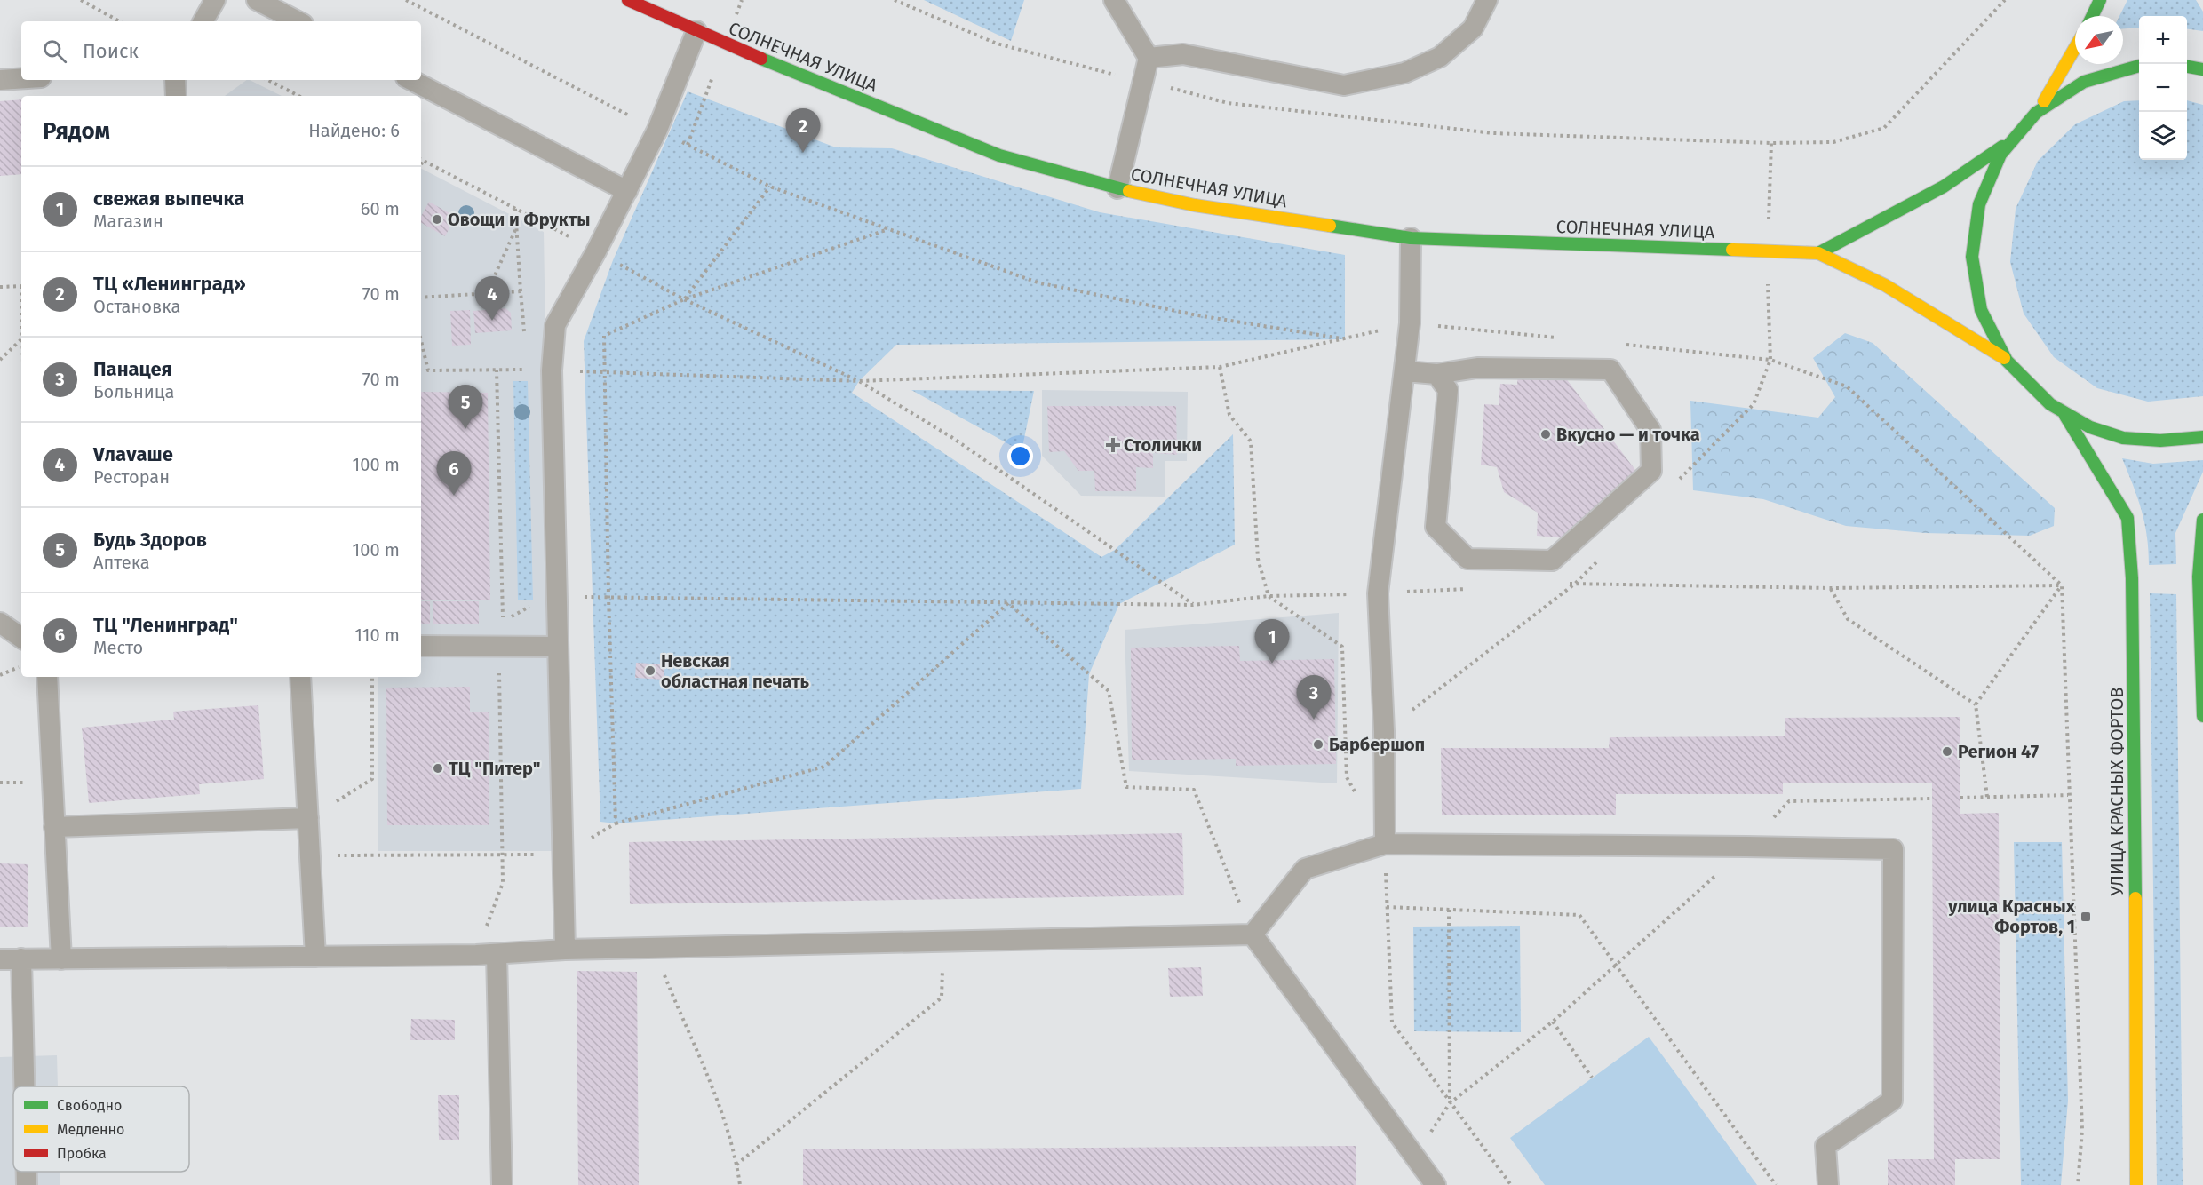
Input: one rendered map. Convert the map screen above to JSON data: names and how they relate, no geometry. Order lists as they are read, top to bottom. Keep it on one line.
{"streets":{"street":["СОЛНЕЧНАЯ УЛИЦА","УЛИЦА КРАСНЫХ ФОРТОВ"]},"places":{"other":["Овощи и Фрукты","Вкусно — и точка","Невская областная печать","Барбершоп","Регион 47","ТЦ \"Питер\""],"health":["Столички"],"transit":["улица Красных Фортов, 1"]},"legend":["Свободно","Медленно","Пробка"],"north":"bottom left","page":{"map_buttons":["+","−"],"search":"Поиск","heading":["Рядом","Найдено: 6"],"pins":["2","4","5","6","1","3"],"list":[{"mark":"1","name":"свежая выпечка","note":"Магазин","value":"60 m"},{"mark":"2","name":"ТЦ «Ленинград»","note":"Остановка","value":"70 m"},{"mark":"3","name":"Панацея","note":"Больница","value":"70 m"},{"mark":"4","name":"Vлаvаше","note":"Ресторан","value":"100 m"},{"mark":"5","name":"Будь Здоров","note":"Аптека","value":"100 m"},{"mark":"6","name":"ТЦ \"Ленинград\"","note":"Место","value":"110 m"}]}}
